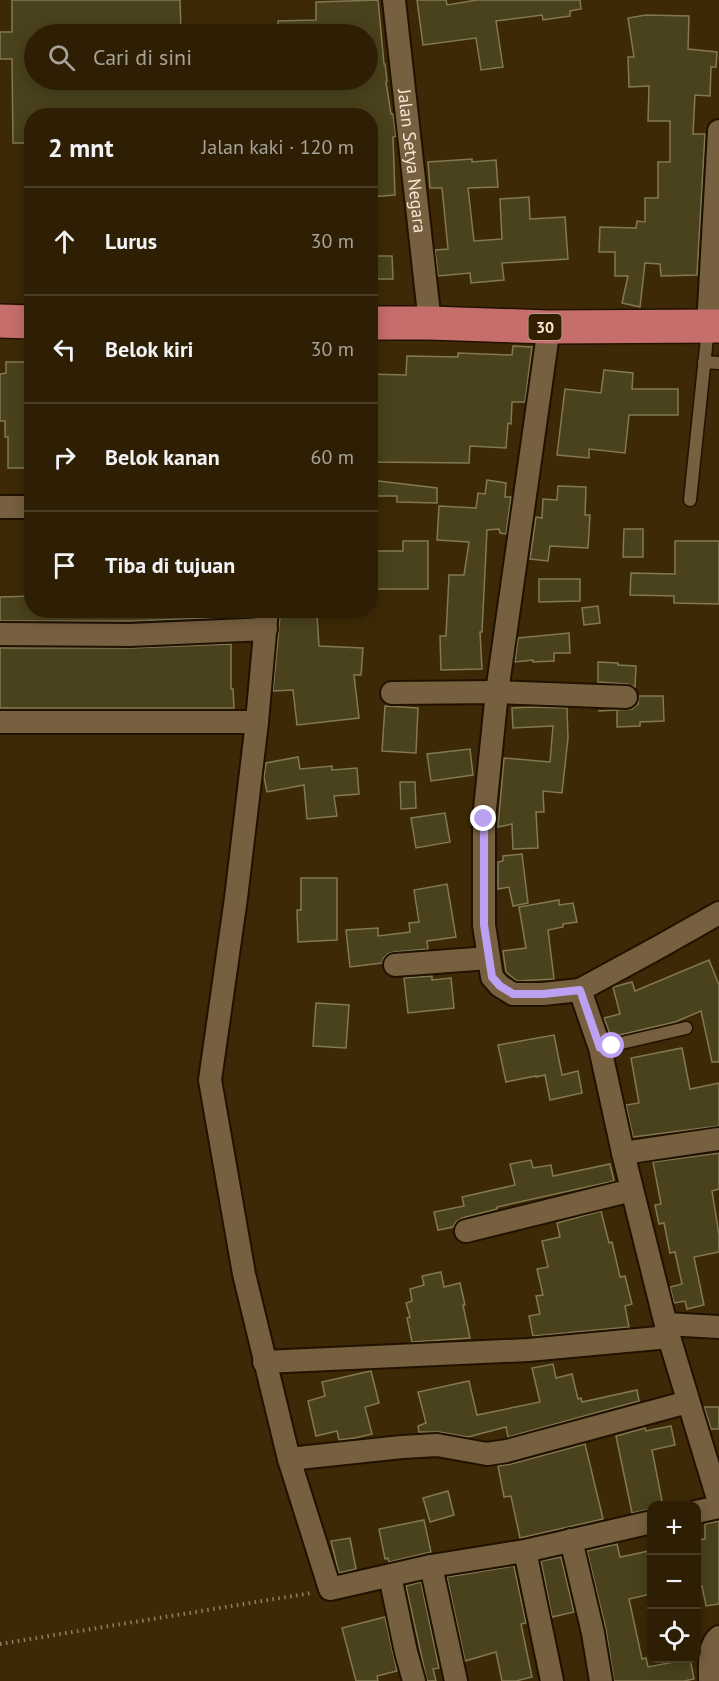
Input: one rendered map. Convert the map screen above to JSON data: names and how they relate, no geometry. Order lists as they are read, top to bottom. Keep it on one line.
{"streets":{"highway":["30"],"street":["Jalan Setya Negara"]},"crossings":[["Jalan Setya Negara","30"]],"page":{"search":"Cari di sini","heading":["2 mnt","Jalan kaki · 120 m"],"list":[["Lurus","30 m"],["Belok kiri","30 m"],["Belok kanan","60 m"],"Tiba di tujuan"],"map_buttons":["+","−"]}}
